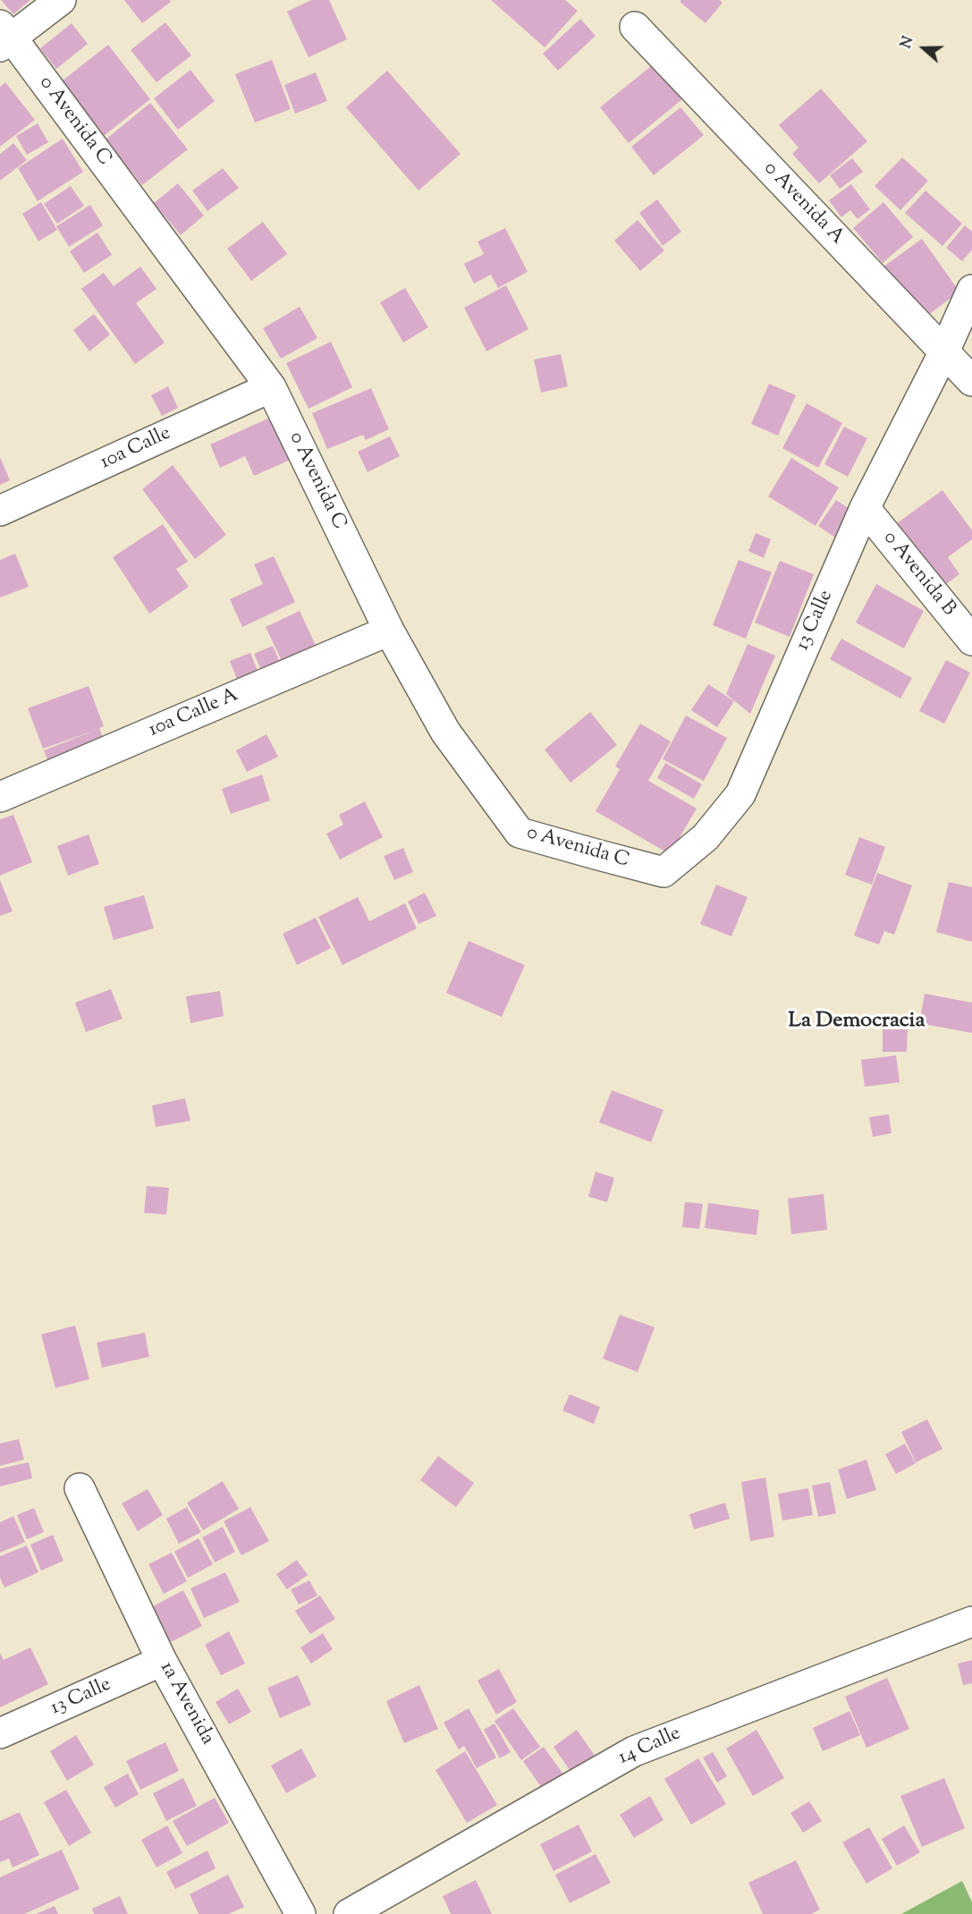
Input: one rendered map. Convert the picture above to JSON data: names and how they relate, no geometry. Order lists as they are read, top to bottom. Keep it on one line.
{"streets":{"street":["0 Avenida C","0 Avenida A","10a Calle","0 Avenida B","13 Calle","10a Calle A","1a Avenida","14 Calle"]},"crossings":[["0 Avenida C","10a Calle"],["0 Avenida C","13 Calle"],["0 Avenida C","10a Calle A"],["0 Avenida A","13 Calle"],["0 Avenida B","13 Calle"],["13 Calle","1a Avenida"]],"districts":["La Democracia"],"north":"left"}
